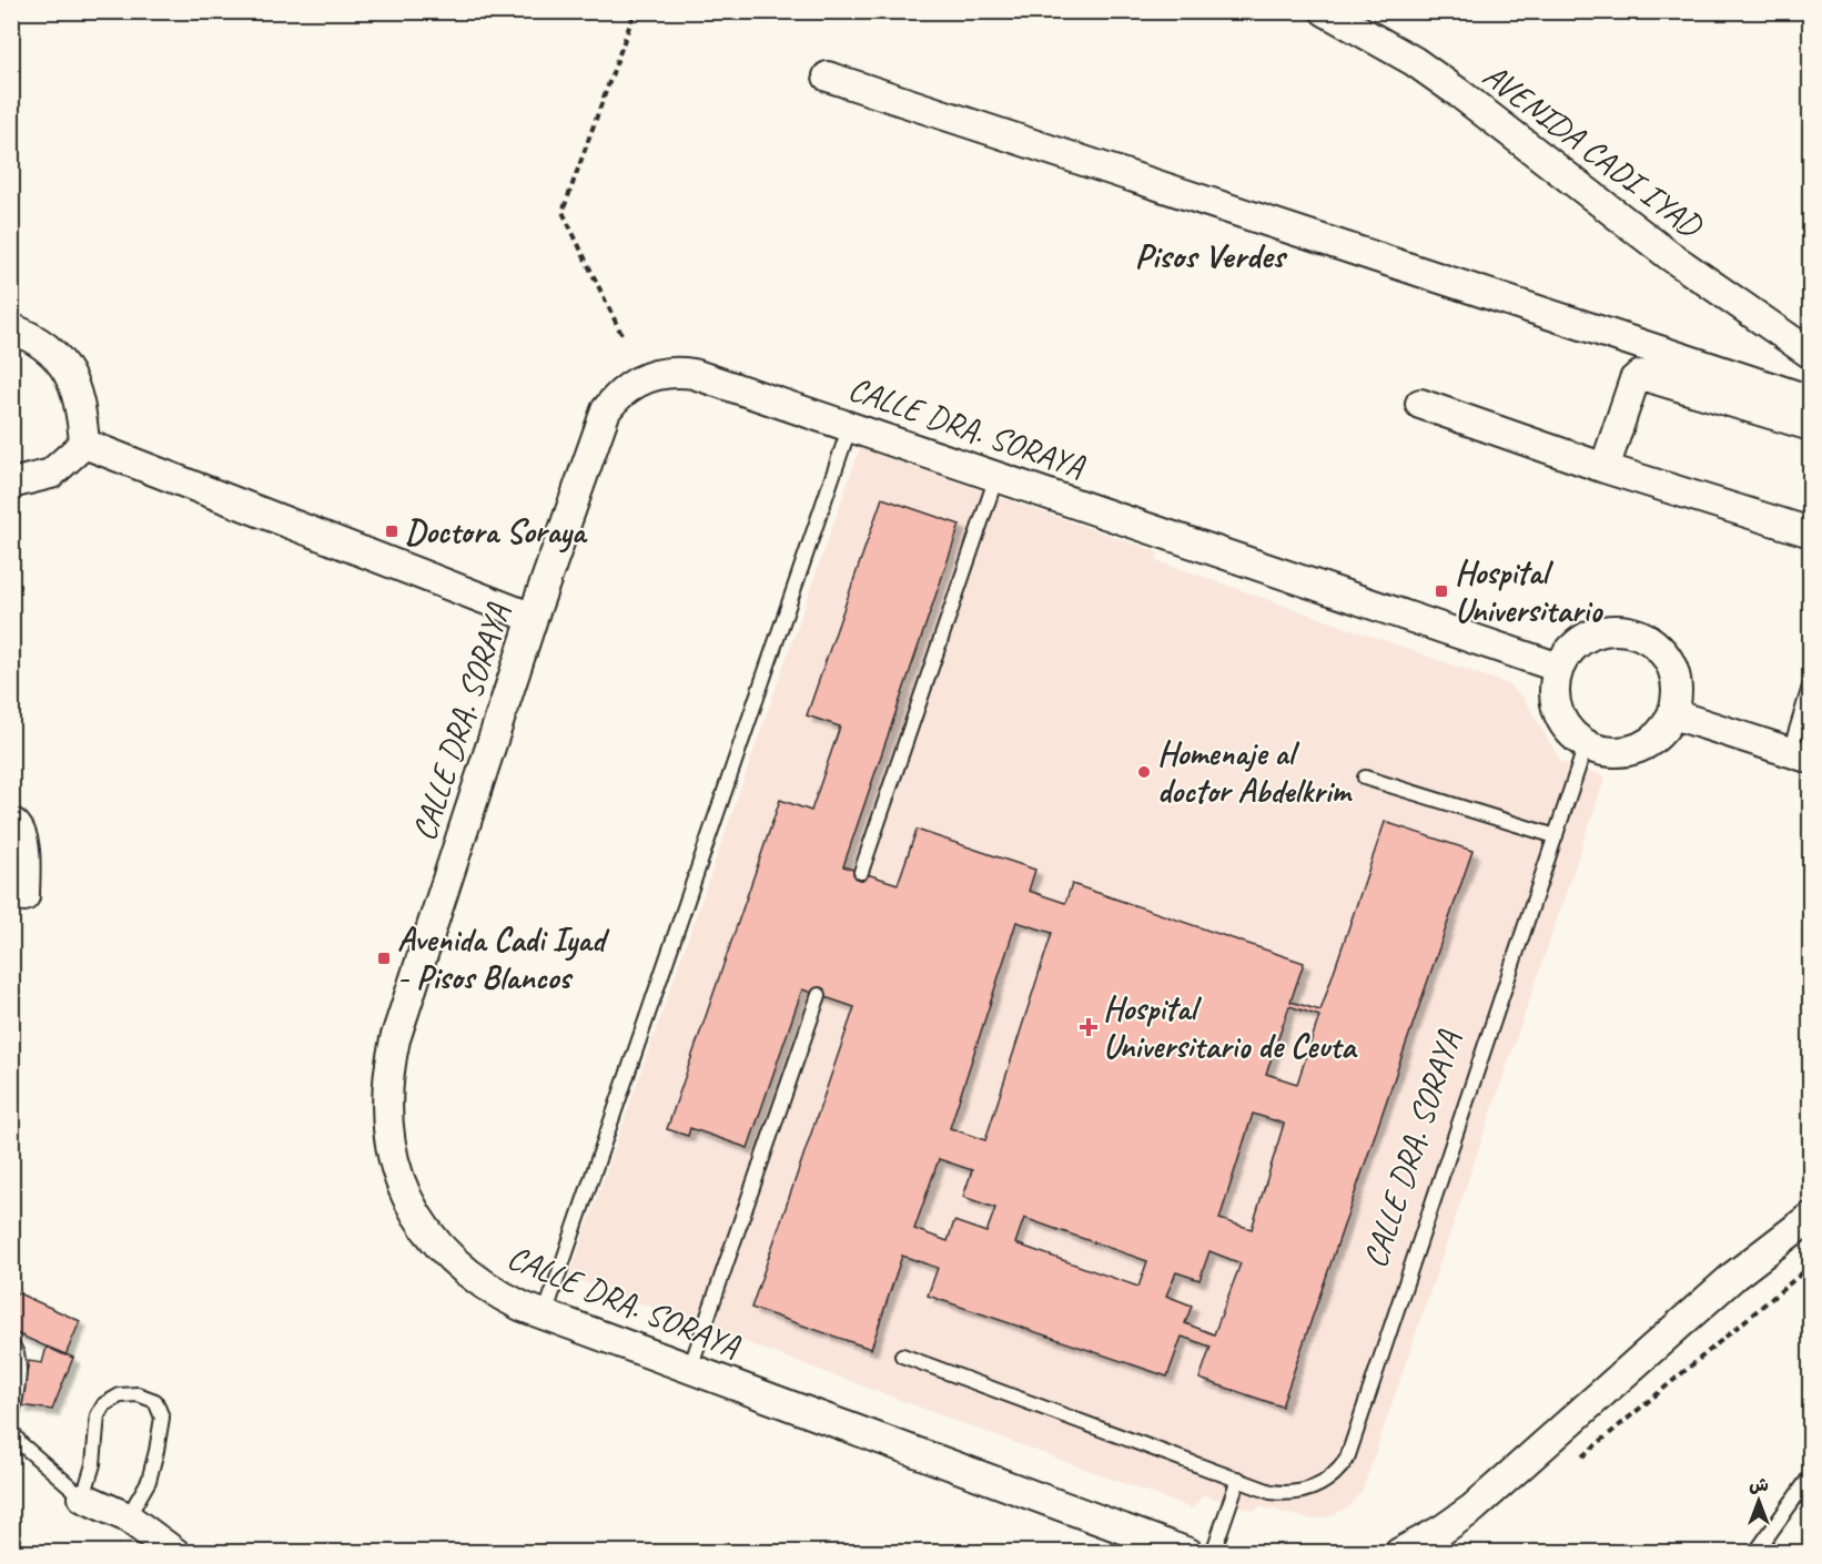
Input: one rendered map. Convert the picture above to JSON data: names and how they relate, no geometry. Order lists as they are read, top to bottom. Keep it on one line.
{"streets":{"street":["AVENIDA CADI IYAD","CALLE DRA. SORAYA"]},"districts":["Pisos Verdes"],"places":{"transit":["Doctora Soraya","Hospital Universitario","Avenida Cadi Iyad - Pisos Blancos"],"other":["Homenaje al doctor Abdelkrim"],"health":["Hospital Universitario de Ceuta"]},"north":"top"}
